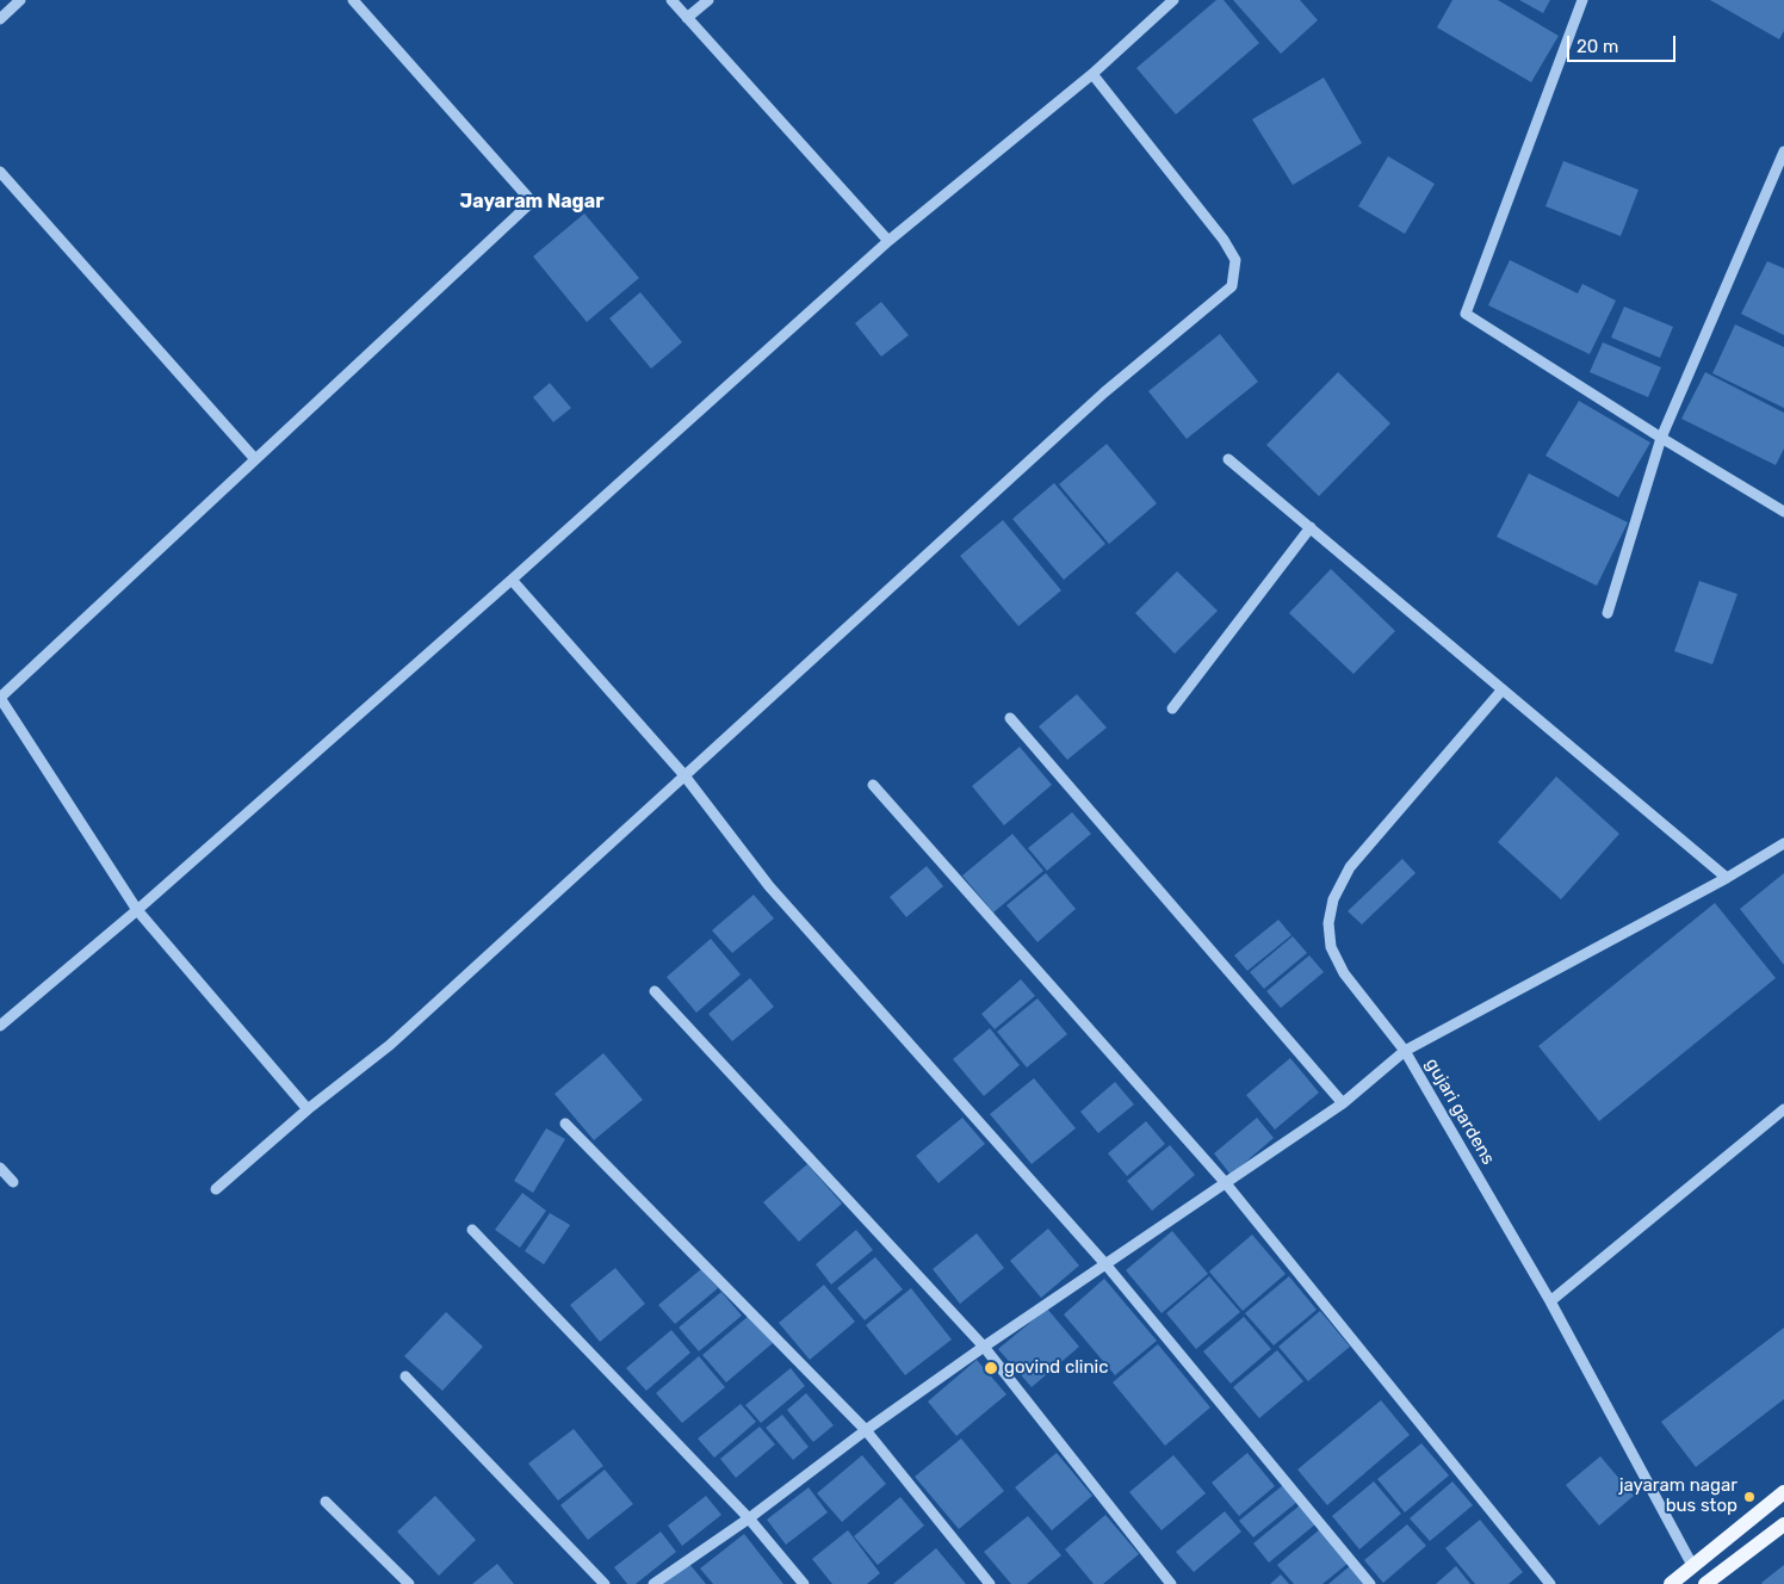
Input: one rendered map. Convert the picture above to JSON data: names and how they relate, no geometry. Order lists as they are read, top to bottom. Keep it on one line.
{"streets":{"street":["gujari gardens"]},"districts":["Jayaram Nagar"],"places":["govind clinic","jayaram nagar bus stop"],"scale_bar":"20 m"}
